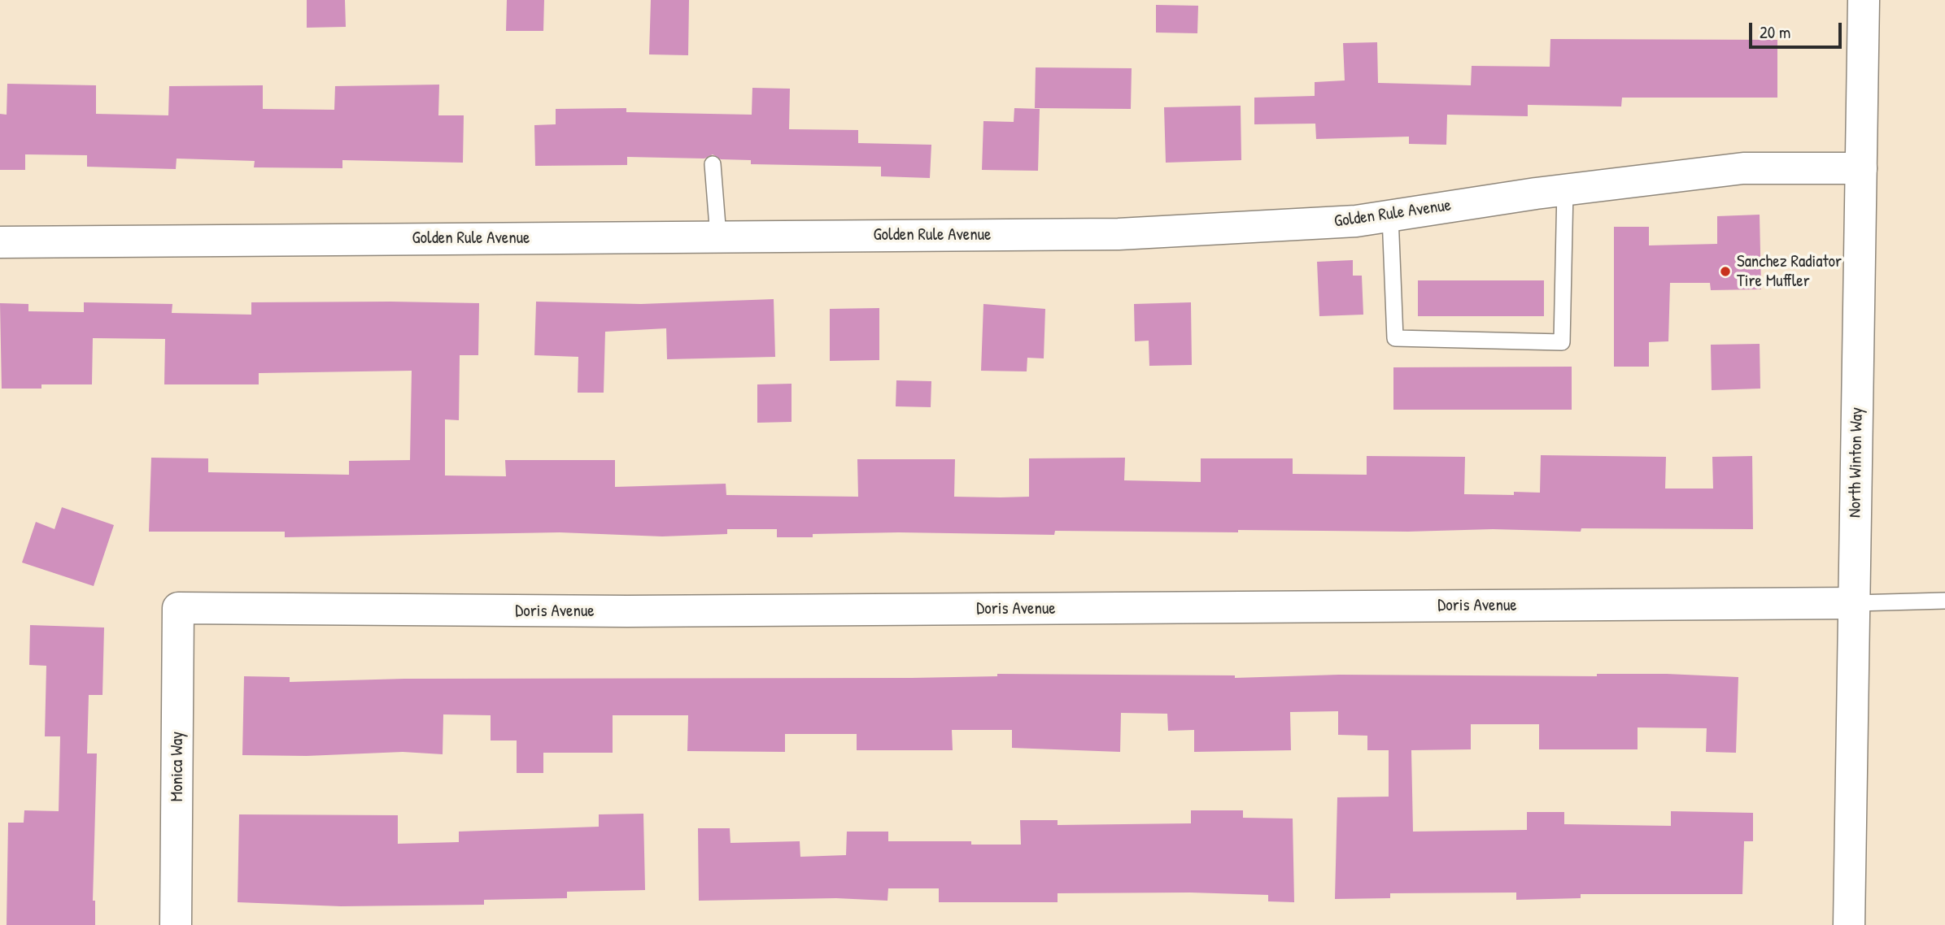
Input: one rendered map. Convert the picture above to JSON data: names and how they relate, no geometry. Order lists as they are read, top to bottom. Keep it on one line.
{"streets":{"street":["Golden Rule Avenue","North Winton Way","Doris Avenue","Monica Way"]},"crossings":[["Golden Rule Avenue","North Winton Way"],["North Winton Way","Doris Avenue"],["Doris Avenue","Monica Way"]],"places":["Sanchez Radiator Tire Muffler"],"scale_bar":"20 m"}
